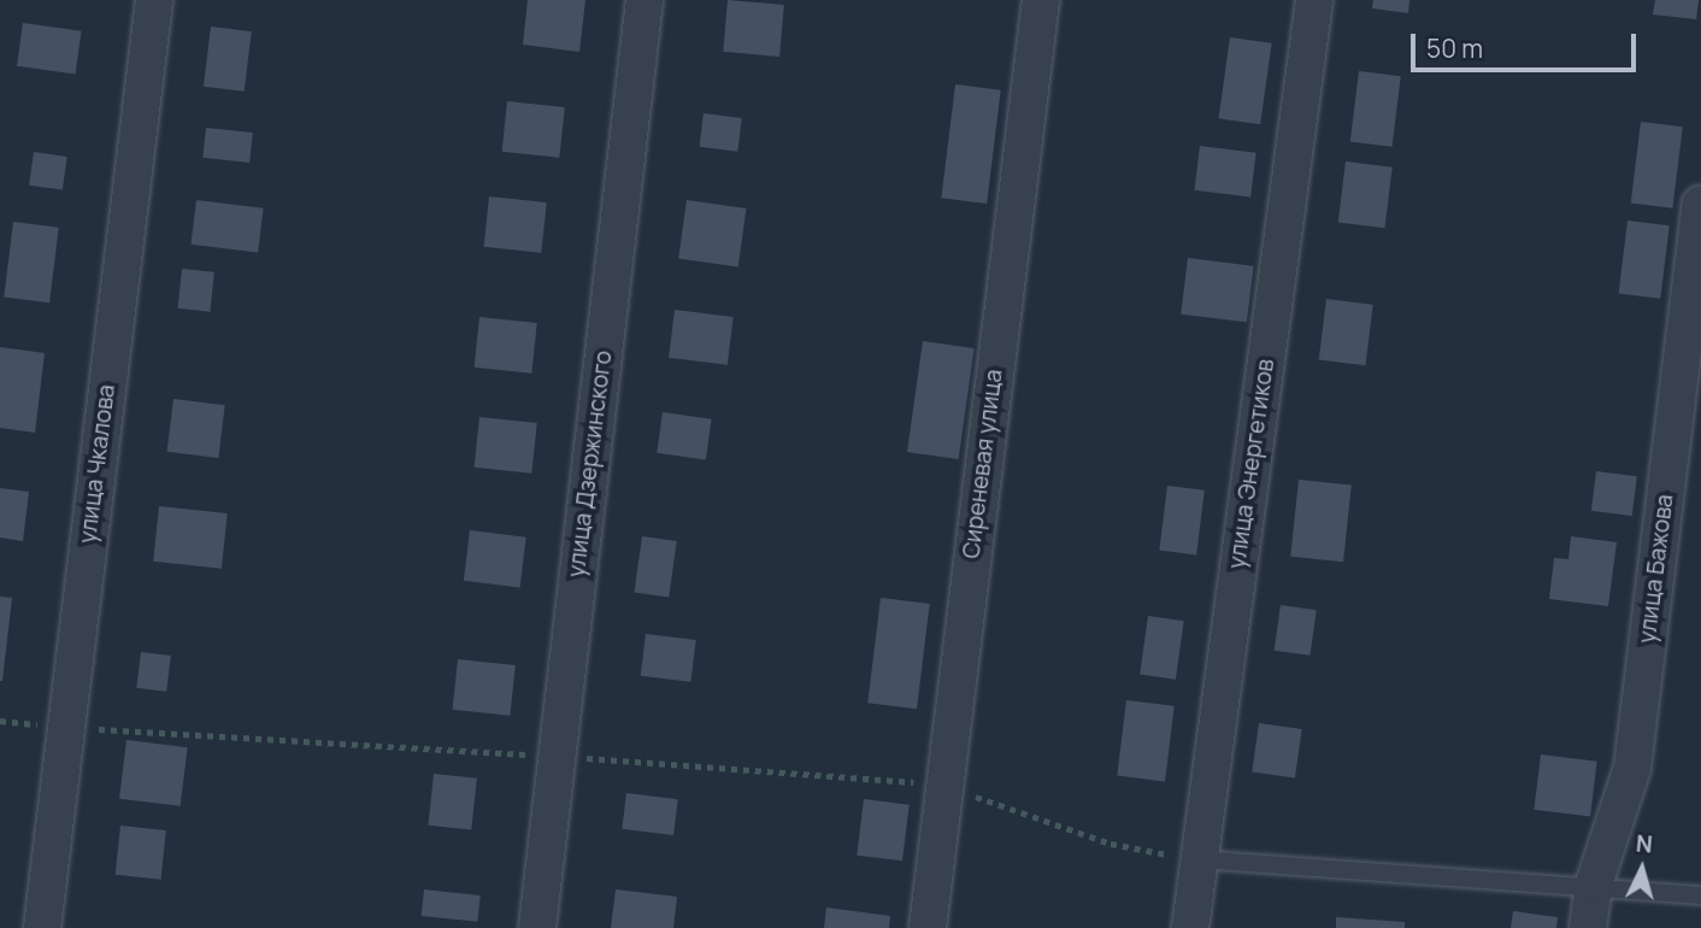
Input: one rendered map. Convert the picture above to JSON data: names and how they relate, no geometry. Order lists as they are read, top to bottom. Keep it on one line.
{"streets":{"street":["улица Чкалова","улица Дзержинского","Сиреневая улица","улица Энергетиков","улица Бажова"]},"scale_bar":"50 m","north":"top"}
